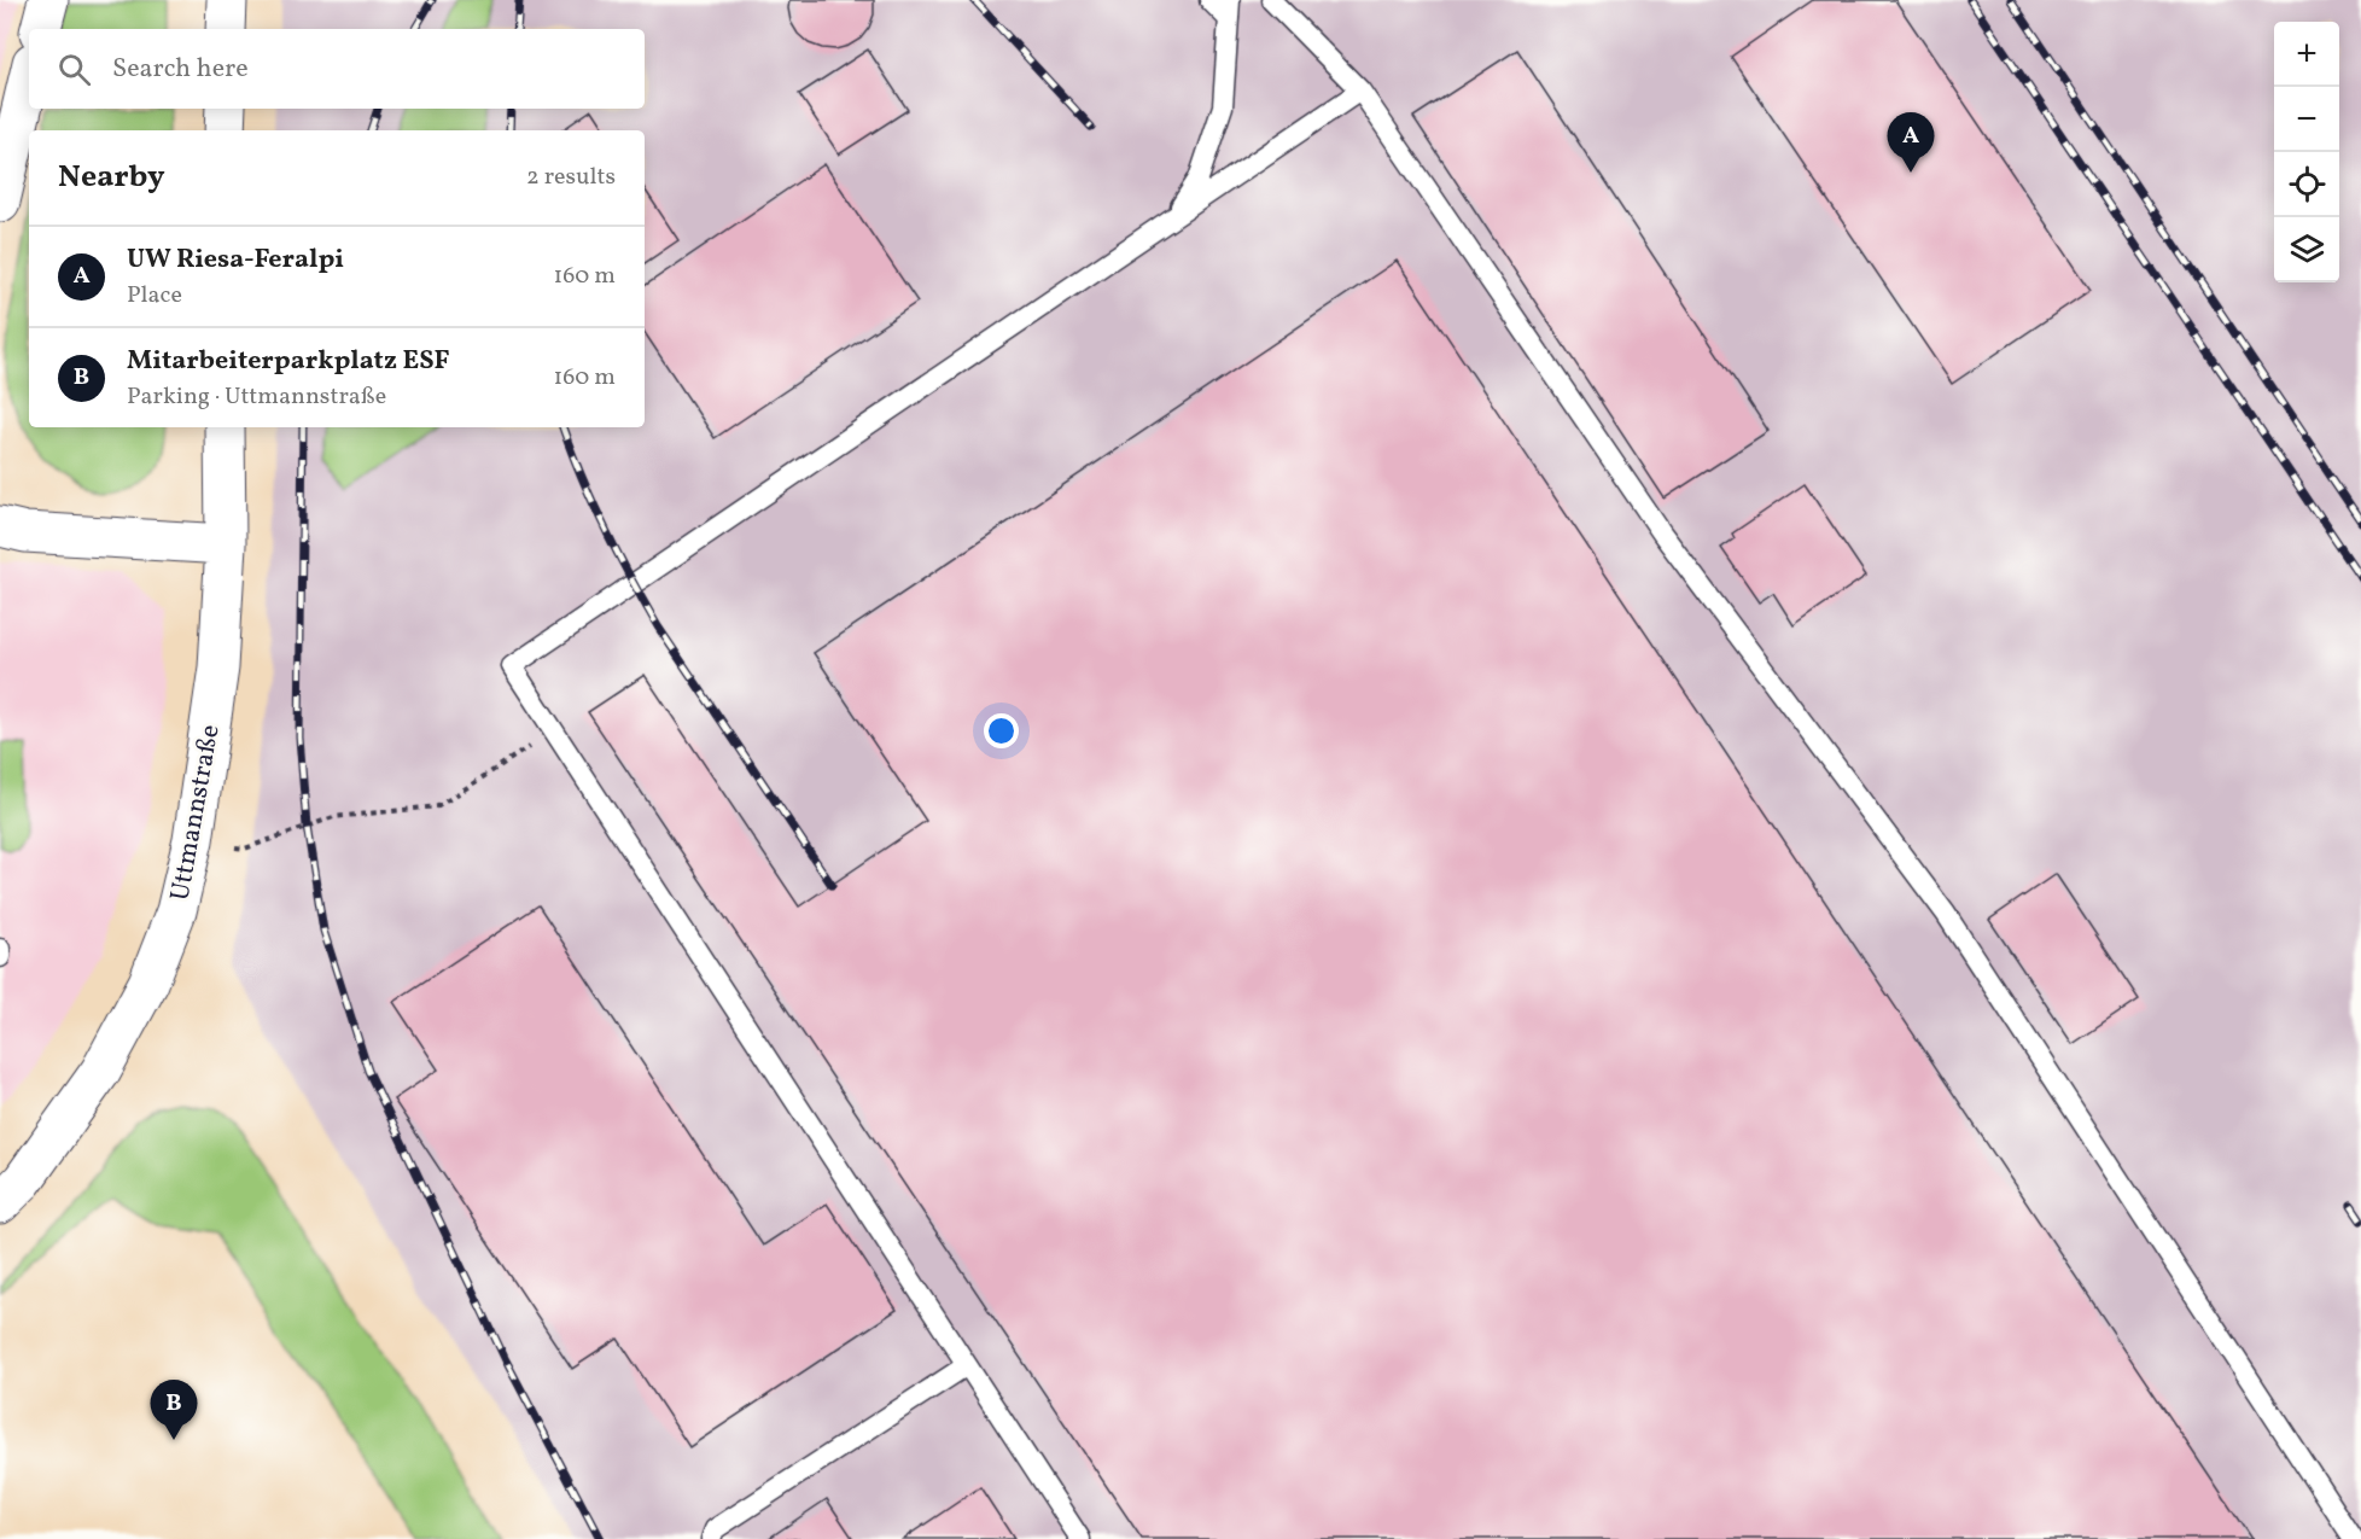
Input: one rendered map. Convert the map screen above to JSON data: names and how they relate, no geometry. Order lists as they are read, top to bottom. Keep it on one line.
{"streets":{"street":["Uttmannstraße"]},"page":{"map_buttons":["+","−"],"search":"Search here","pins":["A","B"],"heading":["Nearby","2 results"],"list":[{"mark":"A","name":"UW Riesa-Feralpi","note":"Place","value":"160 m"},{"mark":"B","name":"Mitarbeiterparkplatz ESF","note":"Parking · Uttmannstraße","value":"160 m"}]}}
